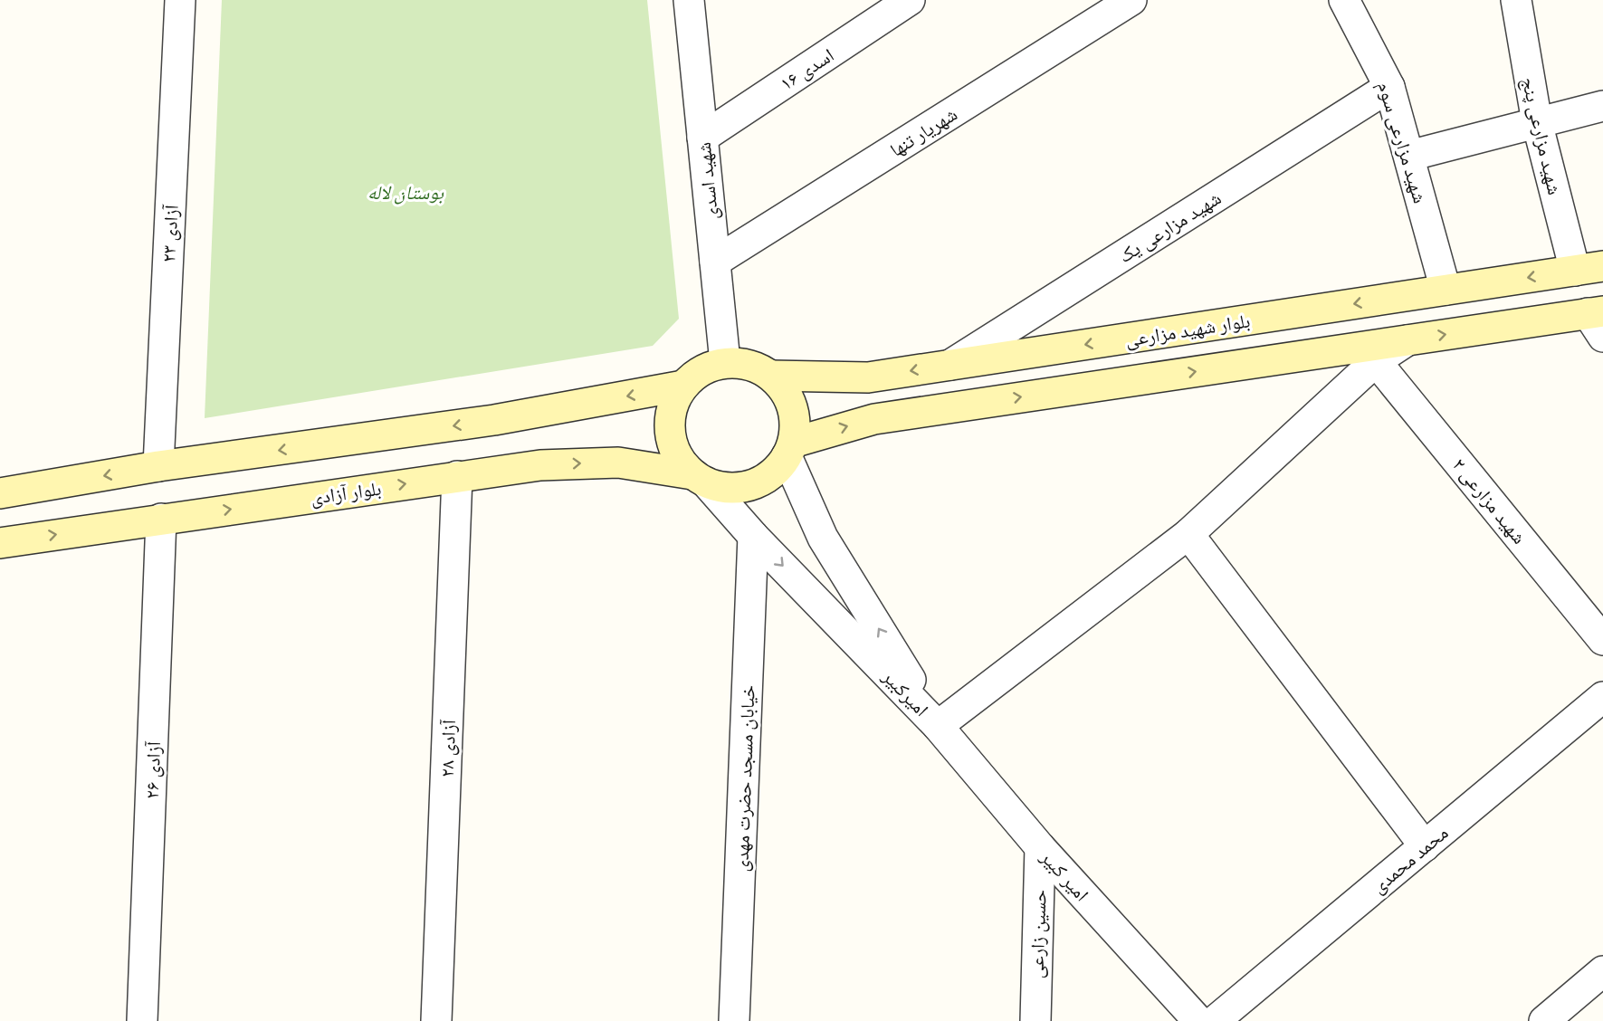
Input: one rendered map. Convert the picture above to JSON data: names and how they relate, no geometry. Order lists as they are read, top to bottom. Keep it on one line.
{"streets":{"main road":["بلوار شهید مزارعی","بلوار آزادی"],"street":["اسدی ۱۶","شهریار تنها","شهید مزارعی پنج","شهید مزارعی سوم","شهید اسدی","شهید مزارعی یک","آزادی ۲۳","شهید مزارعی ۲","امیرکبیر","آزادی ۲۸","آزادی ۲۶","خیابان مسجد حضرت مهدی","محمد محمدی","امیر کبیر","حسین زارعی"]},"crossings":[["اسدی ۱۶","شهید اسدی"],["شهریار تنها","شهید اسدی"],["شهید مزارعی پنج","بلوار شهید مزارعی"],["شهید مزارعی سوم","شهید مزارعی یک"],["شهید مزارعی سوم","بلوار شهید مزارعی"],["شهید اسدی","بلوار شهید مزارعی"],["شهید اسدی","بلوار آزادی"],["شهید اسدی","امیرکبیر"],["شهید مزارعی یک","بلوار شهید مزارعی"],["بلوار شهید مزارعی","بلوار آزادی"],["بلوار شهید مزارعی","امیرکبیر"],["بلوار آزادی","امیرکبیر"],["بلوار آزادی","آزادی ۲۸"],["بلوار آزادی","آزادی ۲۶"],["امیرکبیر","خیابان مسجد حضرت مهدی"],["امیرکبیر","امیر کبیر"],["امیر کبیر","حسین زارعی"]],"parks":["بوستان لاله"]}
